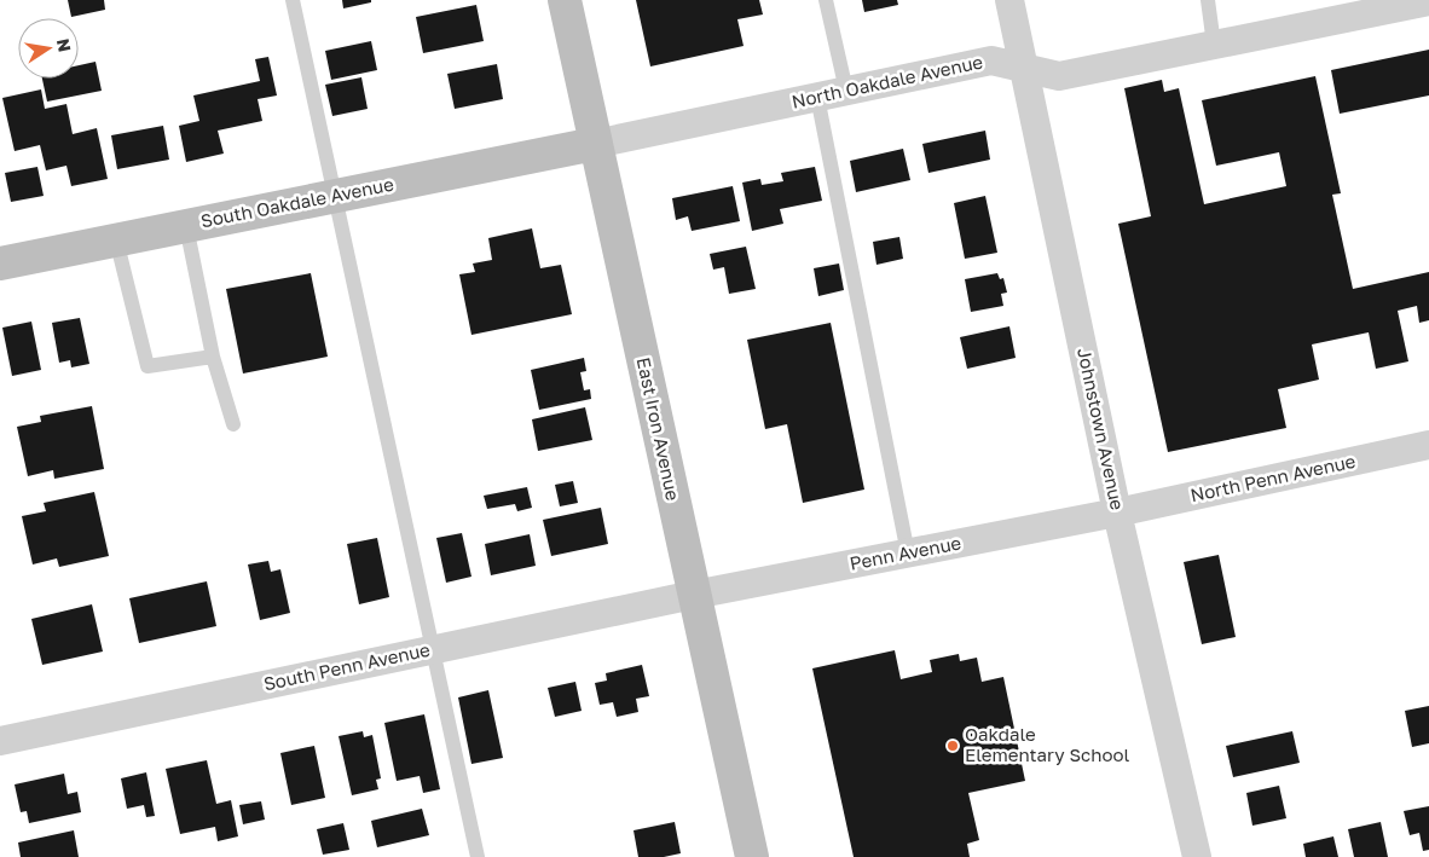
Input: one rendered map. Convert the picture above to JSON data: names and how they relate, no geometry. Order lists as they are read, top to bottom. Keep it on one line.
{"streets":{"street":["North Oakdale Avenue","South Oakdale Avenue","East Iron Avenue","Johnstown Avenue","North Penn Avenue","Penn Avenue","South Penn Avenue"]},"crossings":[["North Oakdale Avenue","South Oakdale Avenue"],["North Oakdale Avenue","East Iron Avenue"],["North Oakdale Avenue","Johnstown Avenue"],["South Oakdale Avenue","East Iron Avenue"],["East Iron Avenue","Penn Avenue"],["East Iron Avenue","South Penn Avenue"],["Johnstown Avenue","North Penn Avenue"],["Johnstown Avenue","Penn Avenue"],["North Penn Avenue","Penn Avenue"],["Penn Avenue","South Penn Avenue"]],"places":["Oakdale Elementary School"],"north":"right"}
